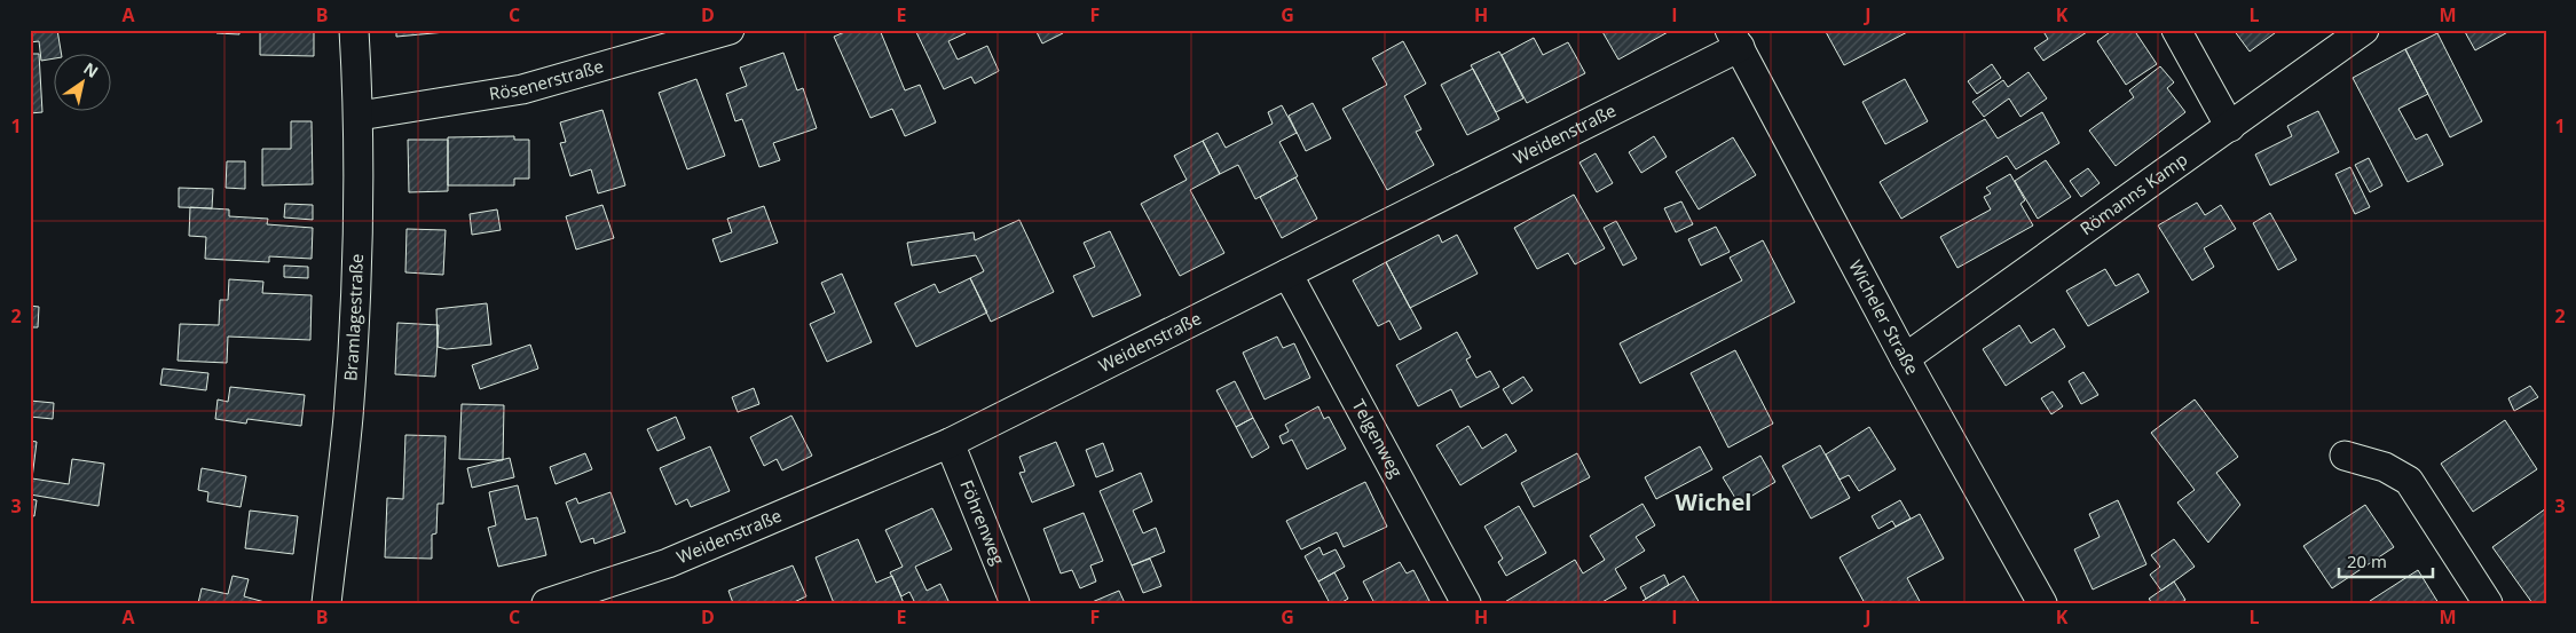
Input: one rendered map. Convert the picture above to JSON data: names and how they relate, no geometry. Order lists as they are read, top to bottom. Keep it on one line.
{"streets":{"street":["Rösenerstraße","Weidenstraße","Römanns Kamp","Bramlagestraße","Wicheler Straße","Telgenweg","Föhrenweg"]},"crossings":[["Rösenerstraße","Bramlagestraße"],["Weidenstraße","Wicheler Straße"],["Weidenstraße","Telgenweg"],["Weidenstraße","Föhrenweg"],["Römanns Kamp","Wicheler Straße"]],"districts":["Wichel"],"scale_bar":"20 m","north":"top right","grid":{"columns":["A","B","C","D","E","F","G","H","I","J","K","L","M"],"rows":["1","2","3"]}}
